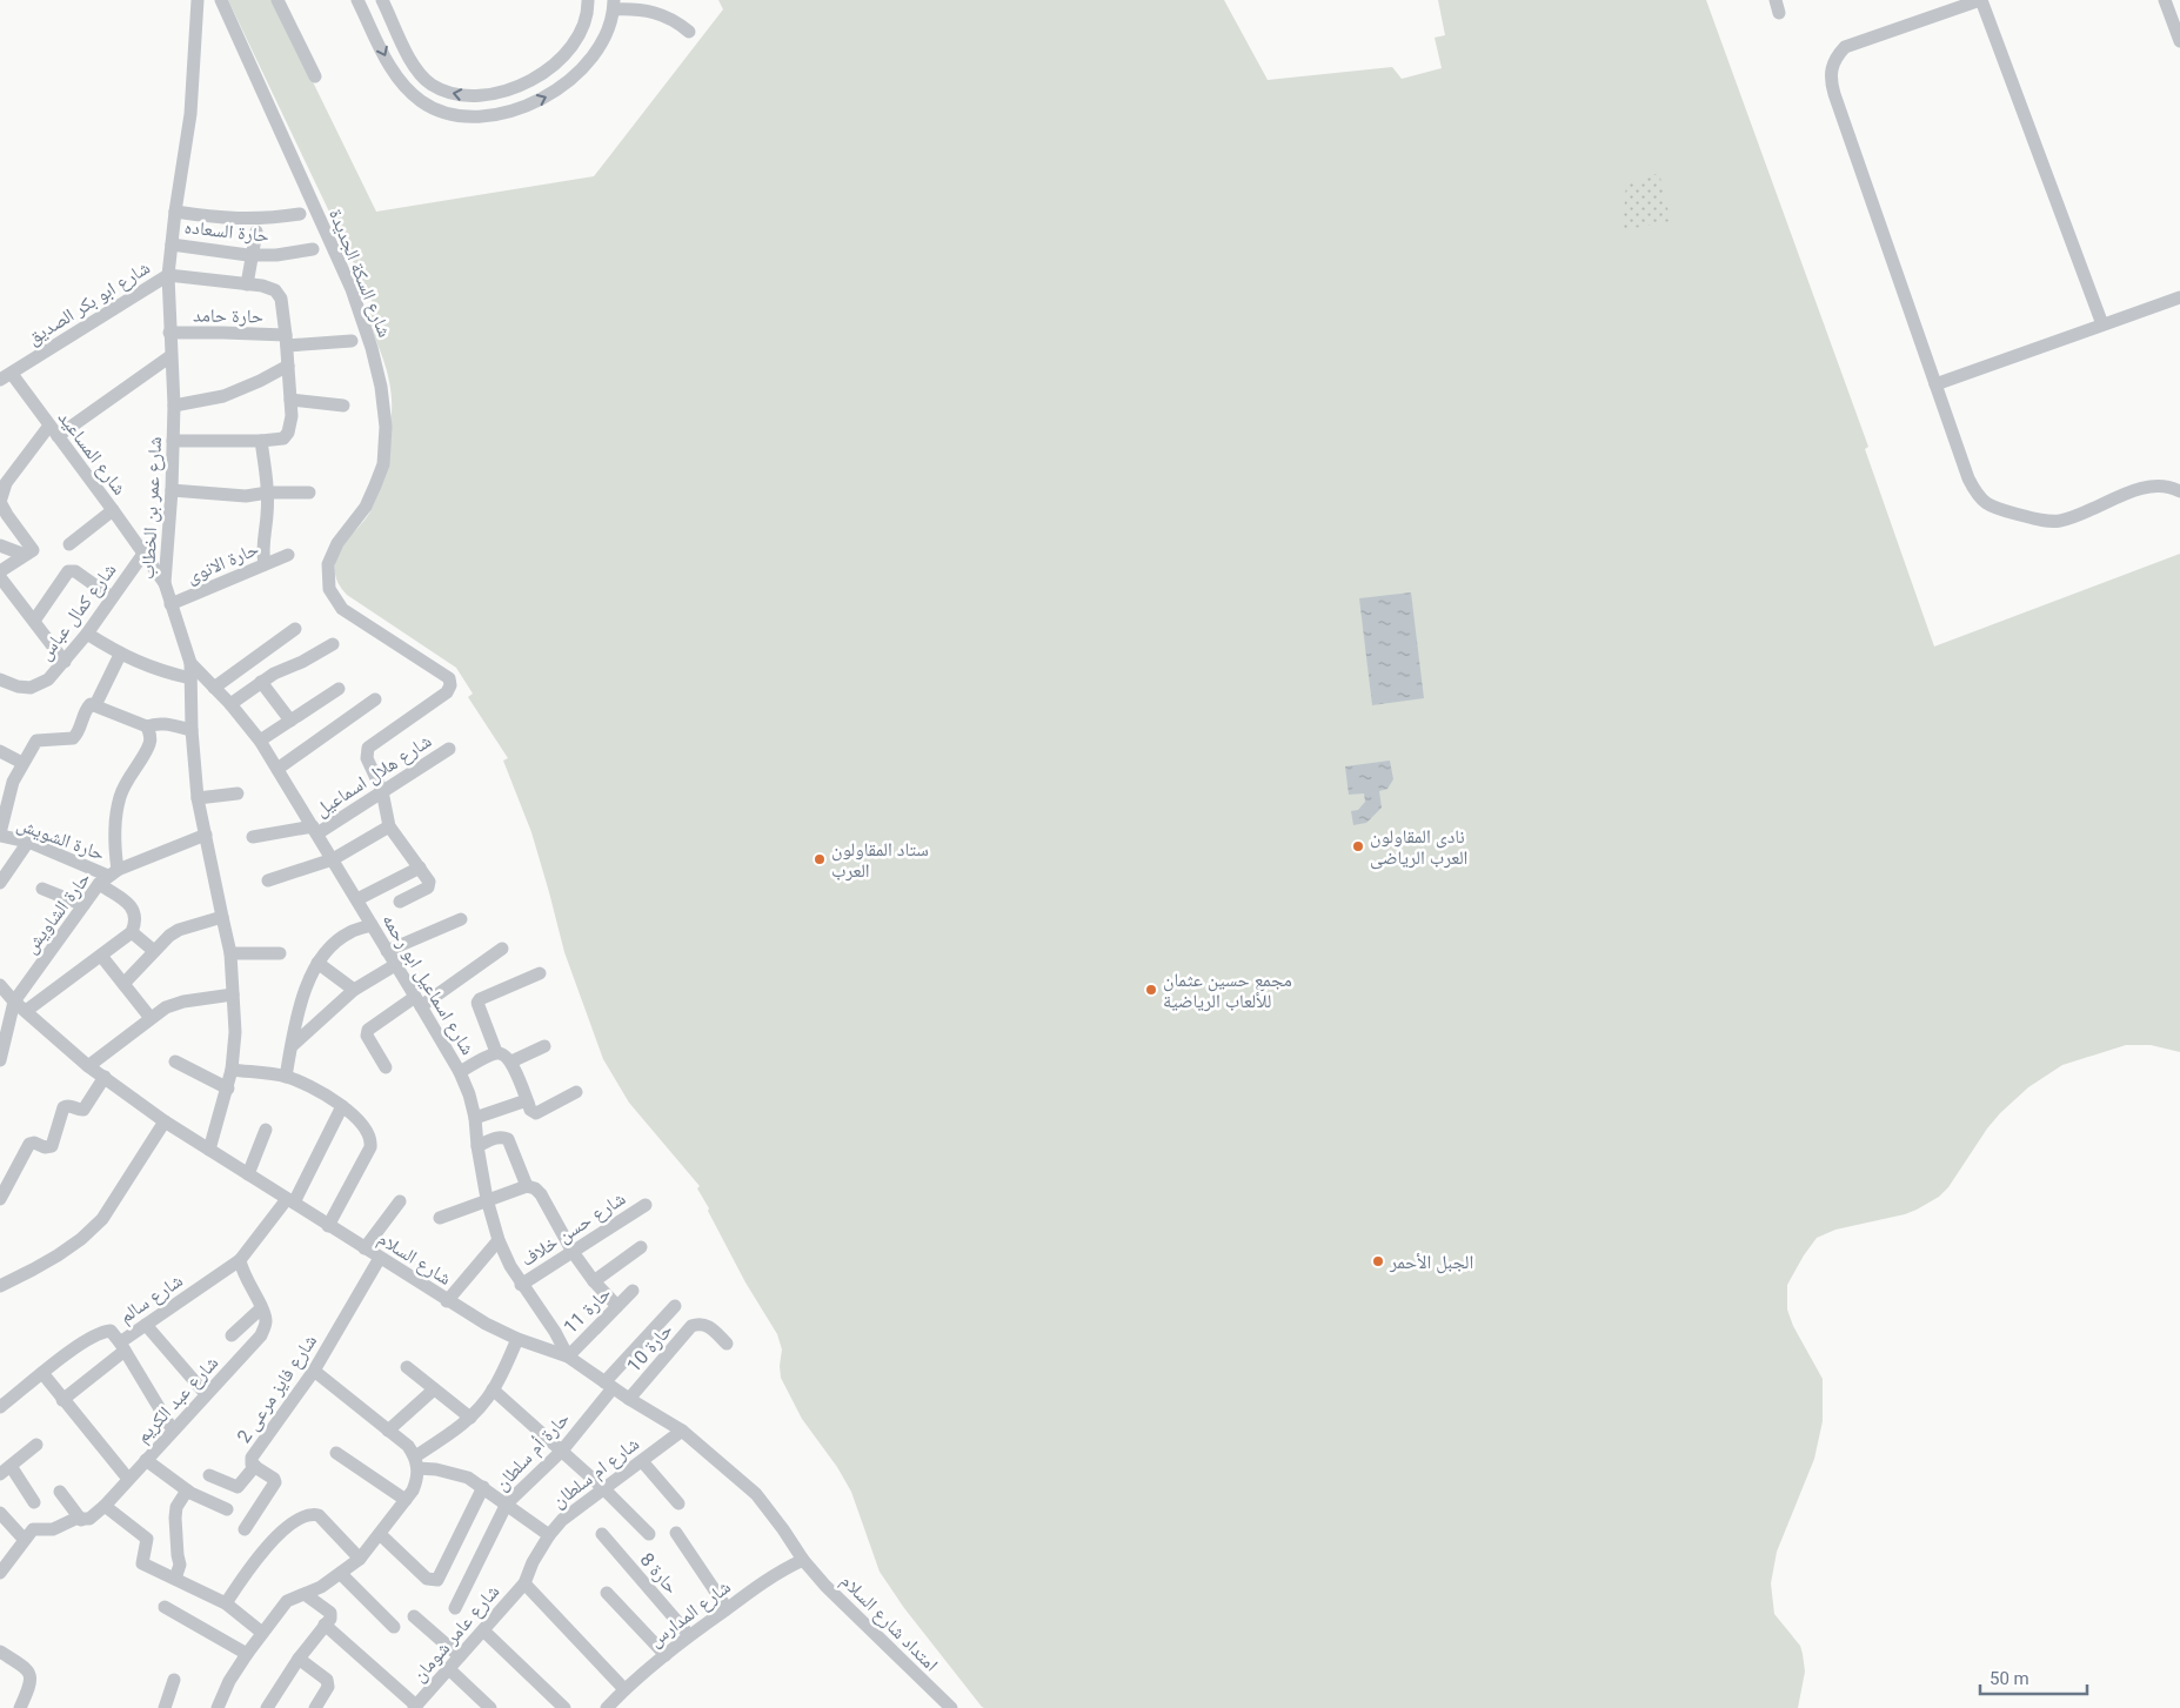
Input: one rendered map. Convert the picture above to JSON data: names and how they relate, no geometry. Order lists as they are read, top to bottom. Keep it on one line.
{"streets":{"street":["حارة السعاده","شارع السكة الجديدة","شارع ابو بكر الصديق","حارة حامد","شارع المساعيد","شارع عمر بن الخطاب","حارة الانوى","شارع كمال عباس","شارع هلال اسماعيل","حارة الشويش","حارة الشاويش","شارع اسماعيل ابو رحمه","شارع حسن خلاف","شارع السلام","شارع سالم","حارة 11","حارة 10","شارع فايز مرعى 2","شارع عبد الكريم","حارة أم سلطان","شارع ام سلطان","حارة 8","شارع المدارس","امتداد شارع السلام","شارع عامر شومان"]},"crossings":[["حارة السعاده","شارع عمر بن الخطاب"],["شارع السكة الجديدة","شارع هلال اسماعيل"],["شارع ابو بكر الصديق","شارع المساعيد"],["شارع ابو بكر الصديق","شارع عمر بن الخطاب"],["حارة حامد","شارع عمر بن الخطاب"],["شارع المساعيد","شارع عمر بن الخطاب"],["شارع المساعيد","شارع كمال عباس"],["شارع عمر بن الخطاب","حارة الانوى"],["شارع عمر بن الخطاب","حارة الشاويش"],["شارع عمر بن الخطاب","شارع اسماعيل ابو رحمه"],["شارع عمر بن الخطاب","شارع السلام"],["شارع هلال اسماعيل","شارع اسماعيل ابو رحمه"],["حارة الشويش","حارة الشاويش"],["حارة الشاويش","شارع السلام"],["شارع اسماعيل ابو رحمه","شارع حسن خلاف"],["شارع اسماعيل ابو رحمه","شارع السلام"],["شارع اسماعيل ابو رحمه","حارة 11"],["شارع السلام","حارة 11"],["شارع السلام","حارة 10"],["شارع السلام","شارع فايز مرعى 2"],["شارع السلام","حارة أم سلطان"],["شارع السلام","شارع ام سلطان"],["شارع السلام","شارع المدارس"],["شارع السلام","امتداد شارع السلام"],["شارع سالم","شارع عبد الكريم"],["شارع ام سلطان","شارع عامر شومان"],["حارة 8","شارع المدارس"],["شارع المدارس","امتداد شارع السلام"]],"places":["نادى المقاولون العرب الرياضى","ستاد المقاولون العرب","مجمع حسين عثمان للألعاب الرياضية","الجبل الأحمر"],"scale_bar":"50 m"}
